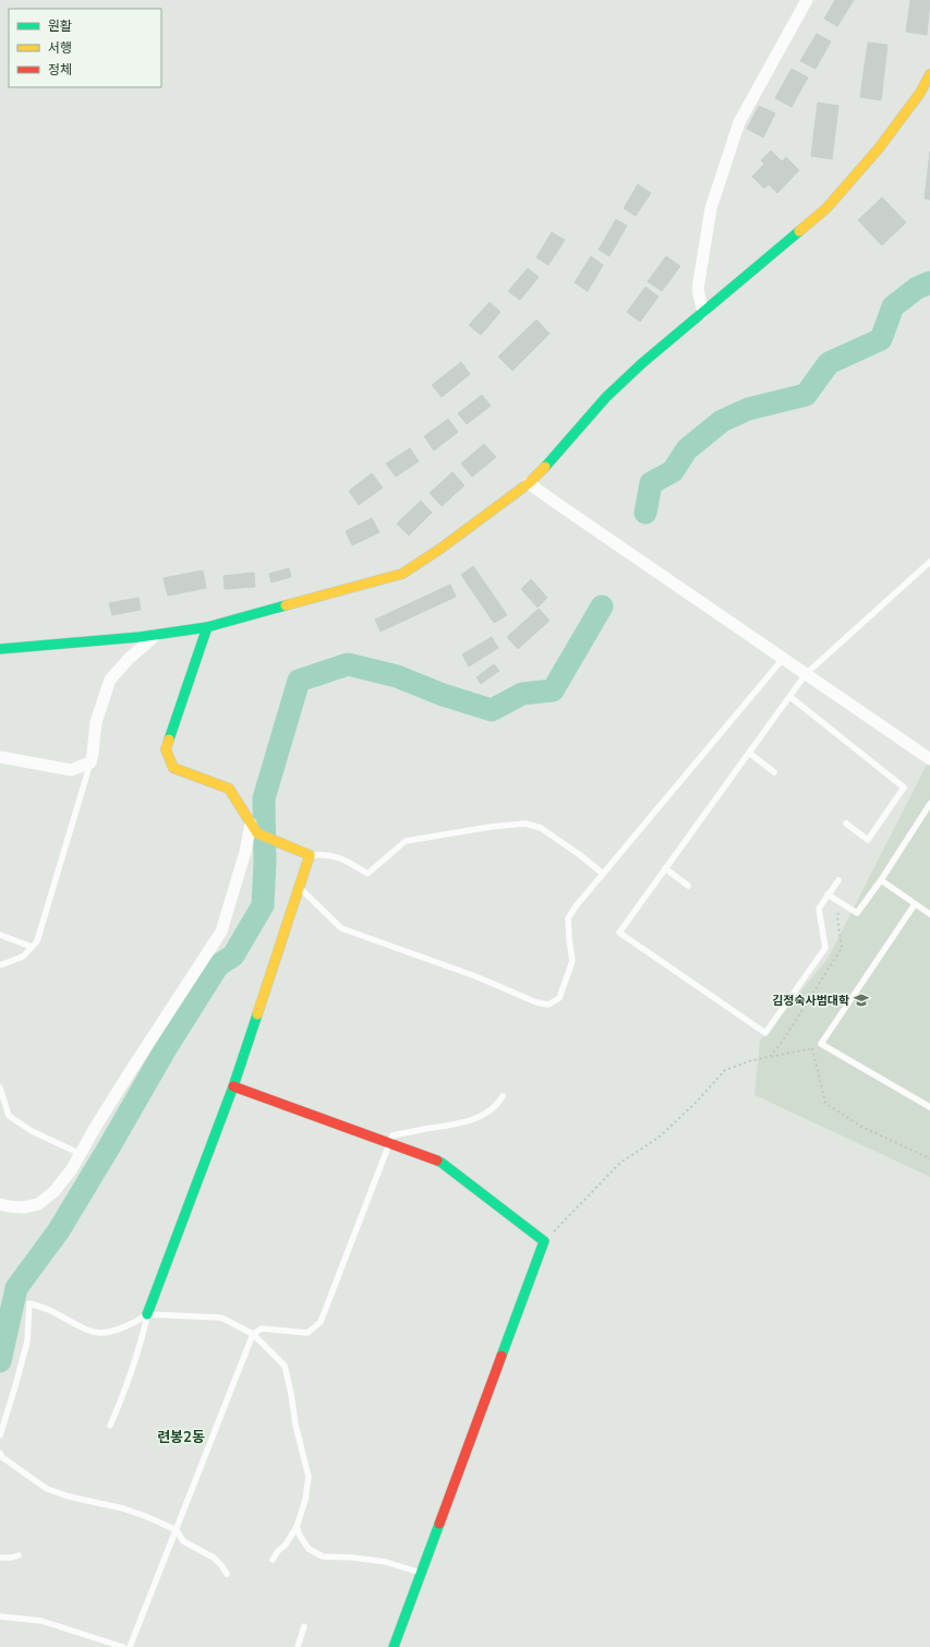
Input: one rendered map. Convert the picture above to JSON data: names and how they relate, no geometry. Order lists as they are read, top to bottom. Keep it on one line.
{"districts":["련봉2동"],"places":{"school or university":["김정숙사범대학"]},"legend":["원활","서행","정체"]}
